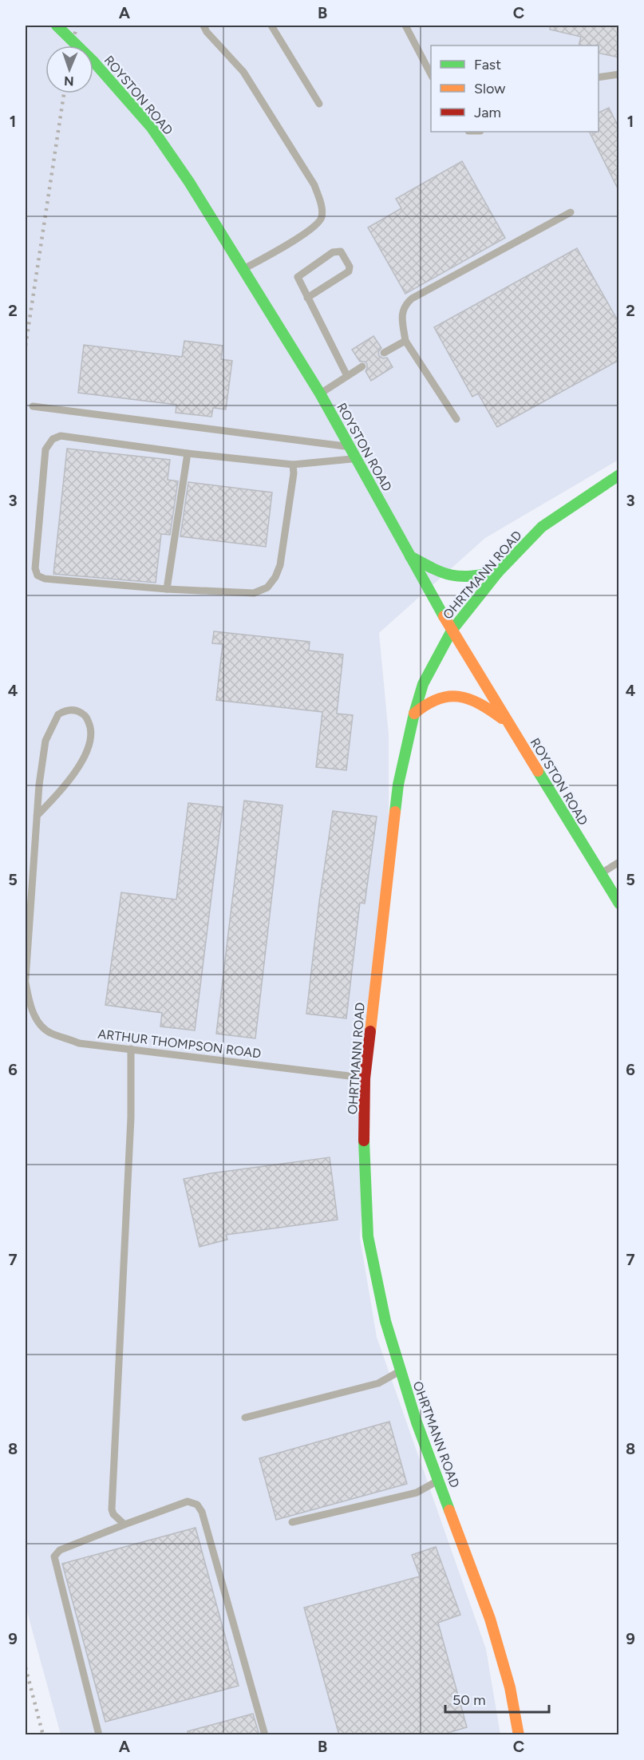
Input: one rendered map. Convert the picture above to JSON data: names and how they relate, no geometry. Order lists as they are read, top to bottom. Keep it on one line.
{"streets":{"main road":["ROYSTON ROAD","OHRTMANN ROAD"],"lane":["ARTHUR THOMPSON ROAD"]},"crossings":[["ROYSTON ROAD","OHRTMANN ROAD"],["OHRTMANN ROAD","ARTHUR THOMPSON ROAD"]],"legend":["Fast","Slow","Jam"],"scale_bar":"50 m","north":"bottom","grid":{"columns":["A","B","C"],"rows":["1","2","3","4","5","6","7","8","9"]}}
